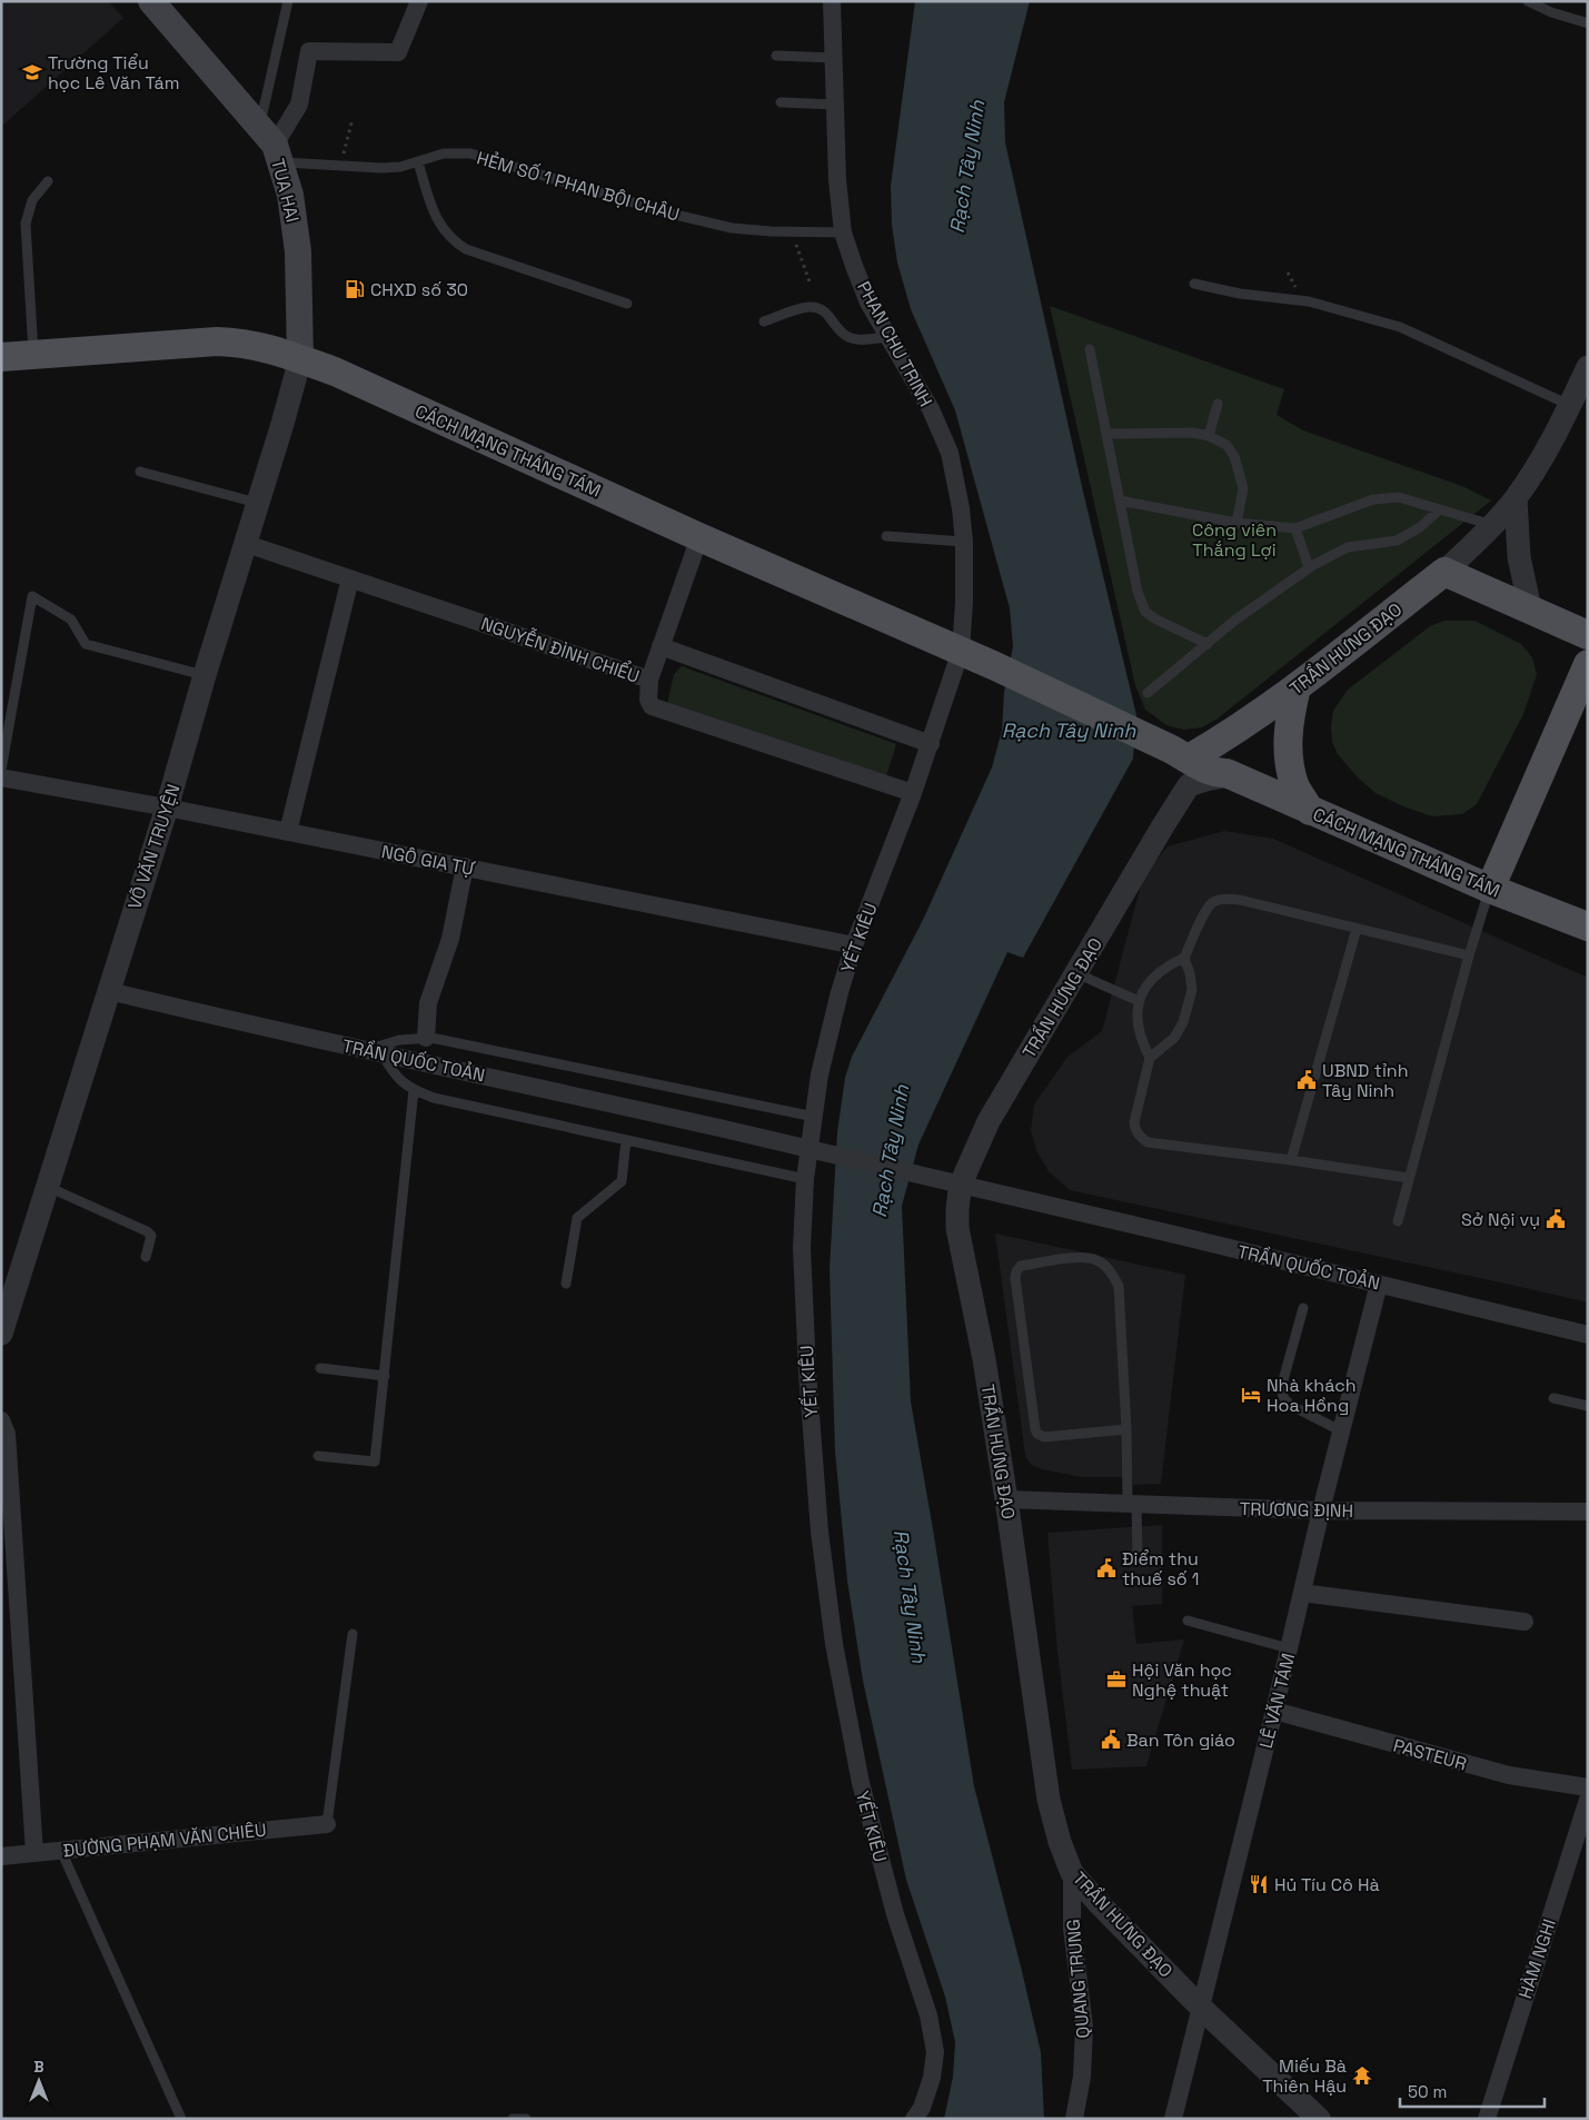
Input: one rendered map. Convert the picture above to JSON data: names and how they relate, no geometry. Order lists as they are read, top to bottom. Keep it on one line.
{"streets":{"main road":["TUA HAI","CÁCH MẠNG THÁNG TÁM","TRẦN HƯNG ĐẠO"],"street":["PHAN CHU TRINH","NGUYỄN ĐÌNH CHIỂU","VÕ VĂN TRUYỆN","NGÔ GIA TỰ","YẾT KIÊU","TRẦN QUỐC TOẢN","TRƯƠNG ĐỊNH","LÊ VĂN TÁM","PASTEUR","ĐƯỜNG PHẠM VĂN CHIÊU","HÀM NGHI","QUANG TRUNG"],"lane":["HẺM SỐ 1 PHAN BỘI CHÂU"]},"crossings":[["HẺM SỐ 1 PHAN BỘI CHÂU","TUA HAI"],["HẺM SỐ 1 PHAN BỘI CHÂU","PHAN CHU TRINH"],["TUA HAI","CÁCH MẠNG THÁNG TÁM"],["TUA HAI","VÕ VĂN TRUYỆN"],["PHAN CHU TRINH","CÁCH MẠNG THÁNG TÁM"],["PHAN CHU TRINH","YẾT KIÊU"],["CÁCH MẠNG THÁNG TÁM","TRẦN HƯNG ĐẠO"],["CÁCH MẠNG THÁNG TÁM","VÕ VĂN TRUYỆN"],["CÁCH MẠNG THÁNG TÁM","YẾT KIÊU"],["TRẦN HƯNG ĐẠO","TRƯƠNG ĐỊNH"],["TRẦN HƯNG ĐẠO","LÊ VĂN TÁM"],["TRẦN HƯNG ĐẠO","QUANG TRUNG"],["NGUYỄN ĐÌNH CHIỂU","VÕ VĂN TRUYỆN"],["NGUYỄN ĐÌNH CHIỂU","YẾT KIÊU"],["VÕ VĂN TRUYỆN","NGÔ GIA TỰ"],["VÕ VĂN TRUYỆN","TRẦN QUỐC TOẢN"],["NGÔ GIA TỰ","YẾT KIÊU"],["TRẦN QUỐC TOẢN","LÊ VĂN TÁM"],["TRƯƠNG ĐỊNH","LÊ VĂN TÁM"],["LÊ VĂN TÁM","PASTEUR"]],"water":["Rạch Tây Ninh"],"parks":["Công viên Thắng Lợi"],"places":{"school or university":["Trường Tiểu học Lê Văn Tám"],"fuel station":["CHXD số 30"],"public building":["UBND tỉnh Tây Ninh","Sở Nội vụ","Điểm thu thuế số 1","Ban Tôn giáo"],"hotel":["Nhà khách Hoa Hồng"],"office":["Hội Văn học Nghệ thuật"],"restaurant":["Hủ Tíu Cô Hà"],"temple":["Miếu Bà Thiên Hậu"]},"scale_bar":"50 m","north":"top"}
